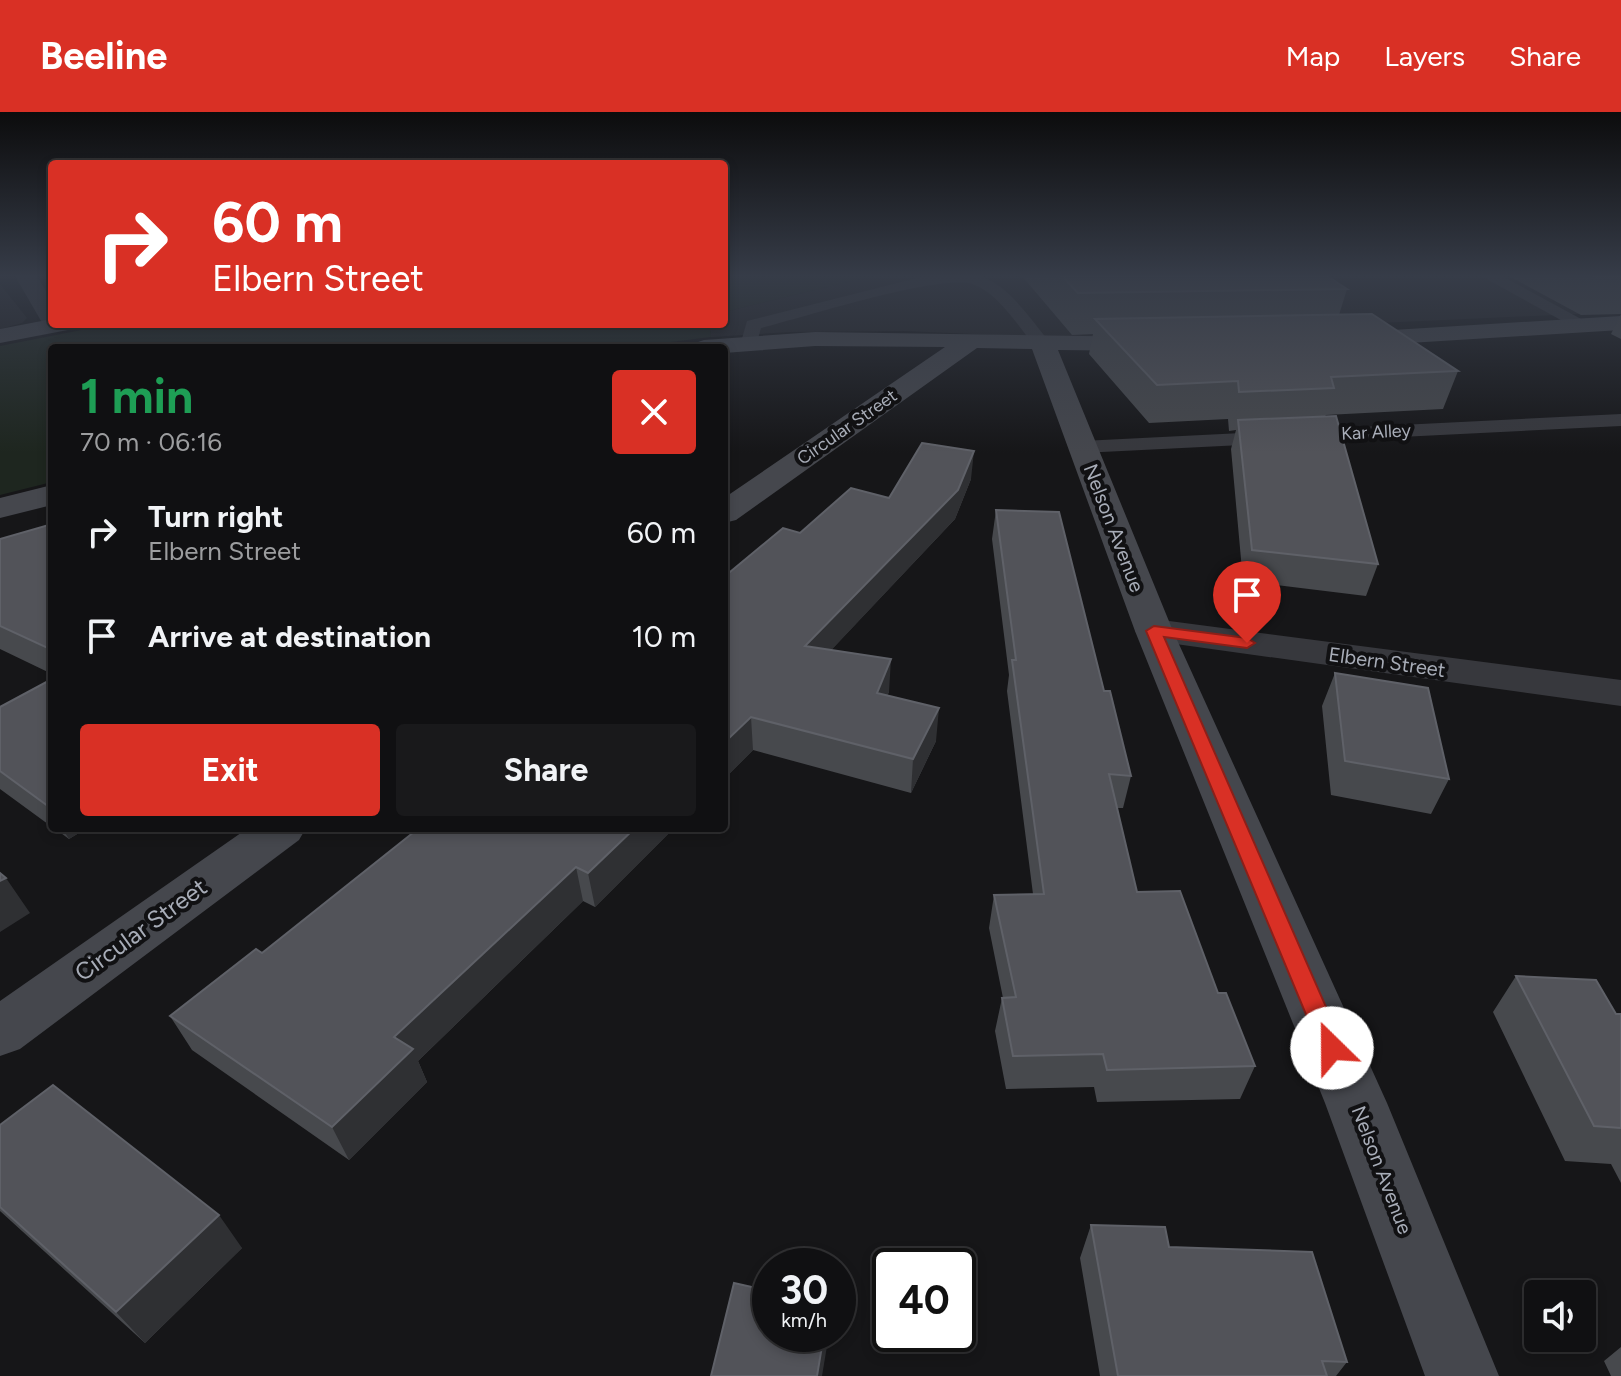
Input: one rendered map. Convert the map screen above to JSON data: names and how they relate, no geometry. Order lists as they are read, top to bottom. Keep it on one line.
{"streets":{"street":["Circular Street","Nelson Avenue","Elbern Street"],"lane":["Kar Alley"]},"crossings":[["Kar Alley","Nelson Avenue"],["Nelson Avenue","Elbern Street"]],"page":{"header":"Beeline","nav":["Map","Layers","Share"],"turn":["60 m","Elbern Street"],"heading":["1 min","70 m · 06:16"],"list":[{"name":"Turn right","note":"Elbern Street","value":"60 m"},{"name":"Arrive at destination","value":"10 m"}],"buttons":["Exit","Share"],"speed":"30 km/h","limit":"40"}}
